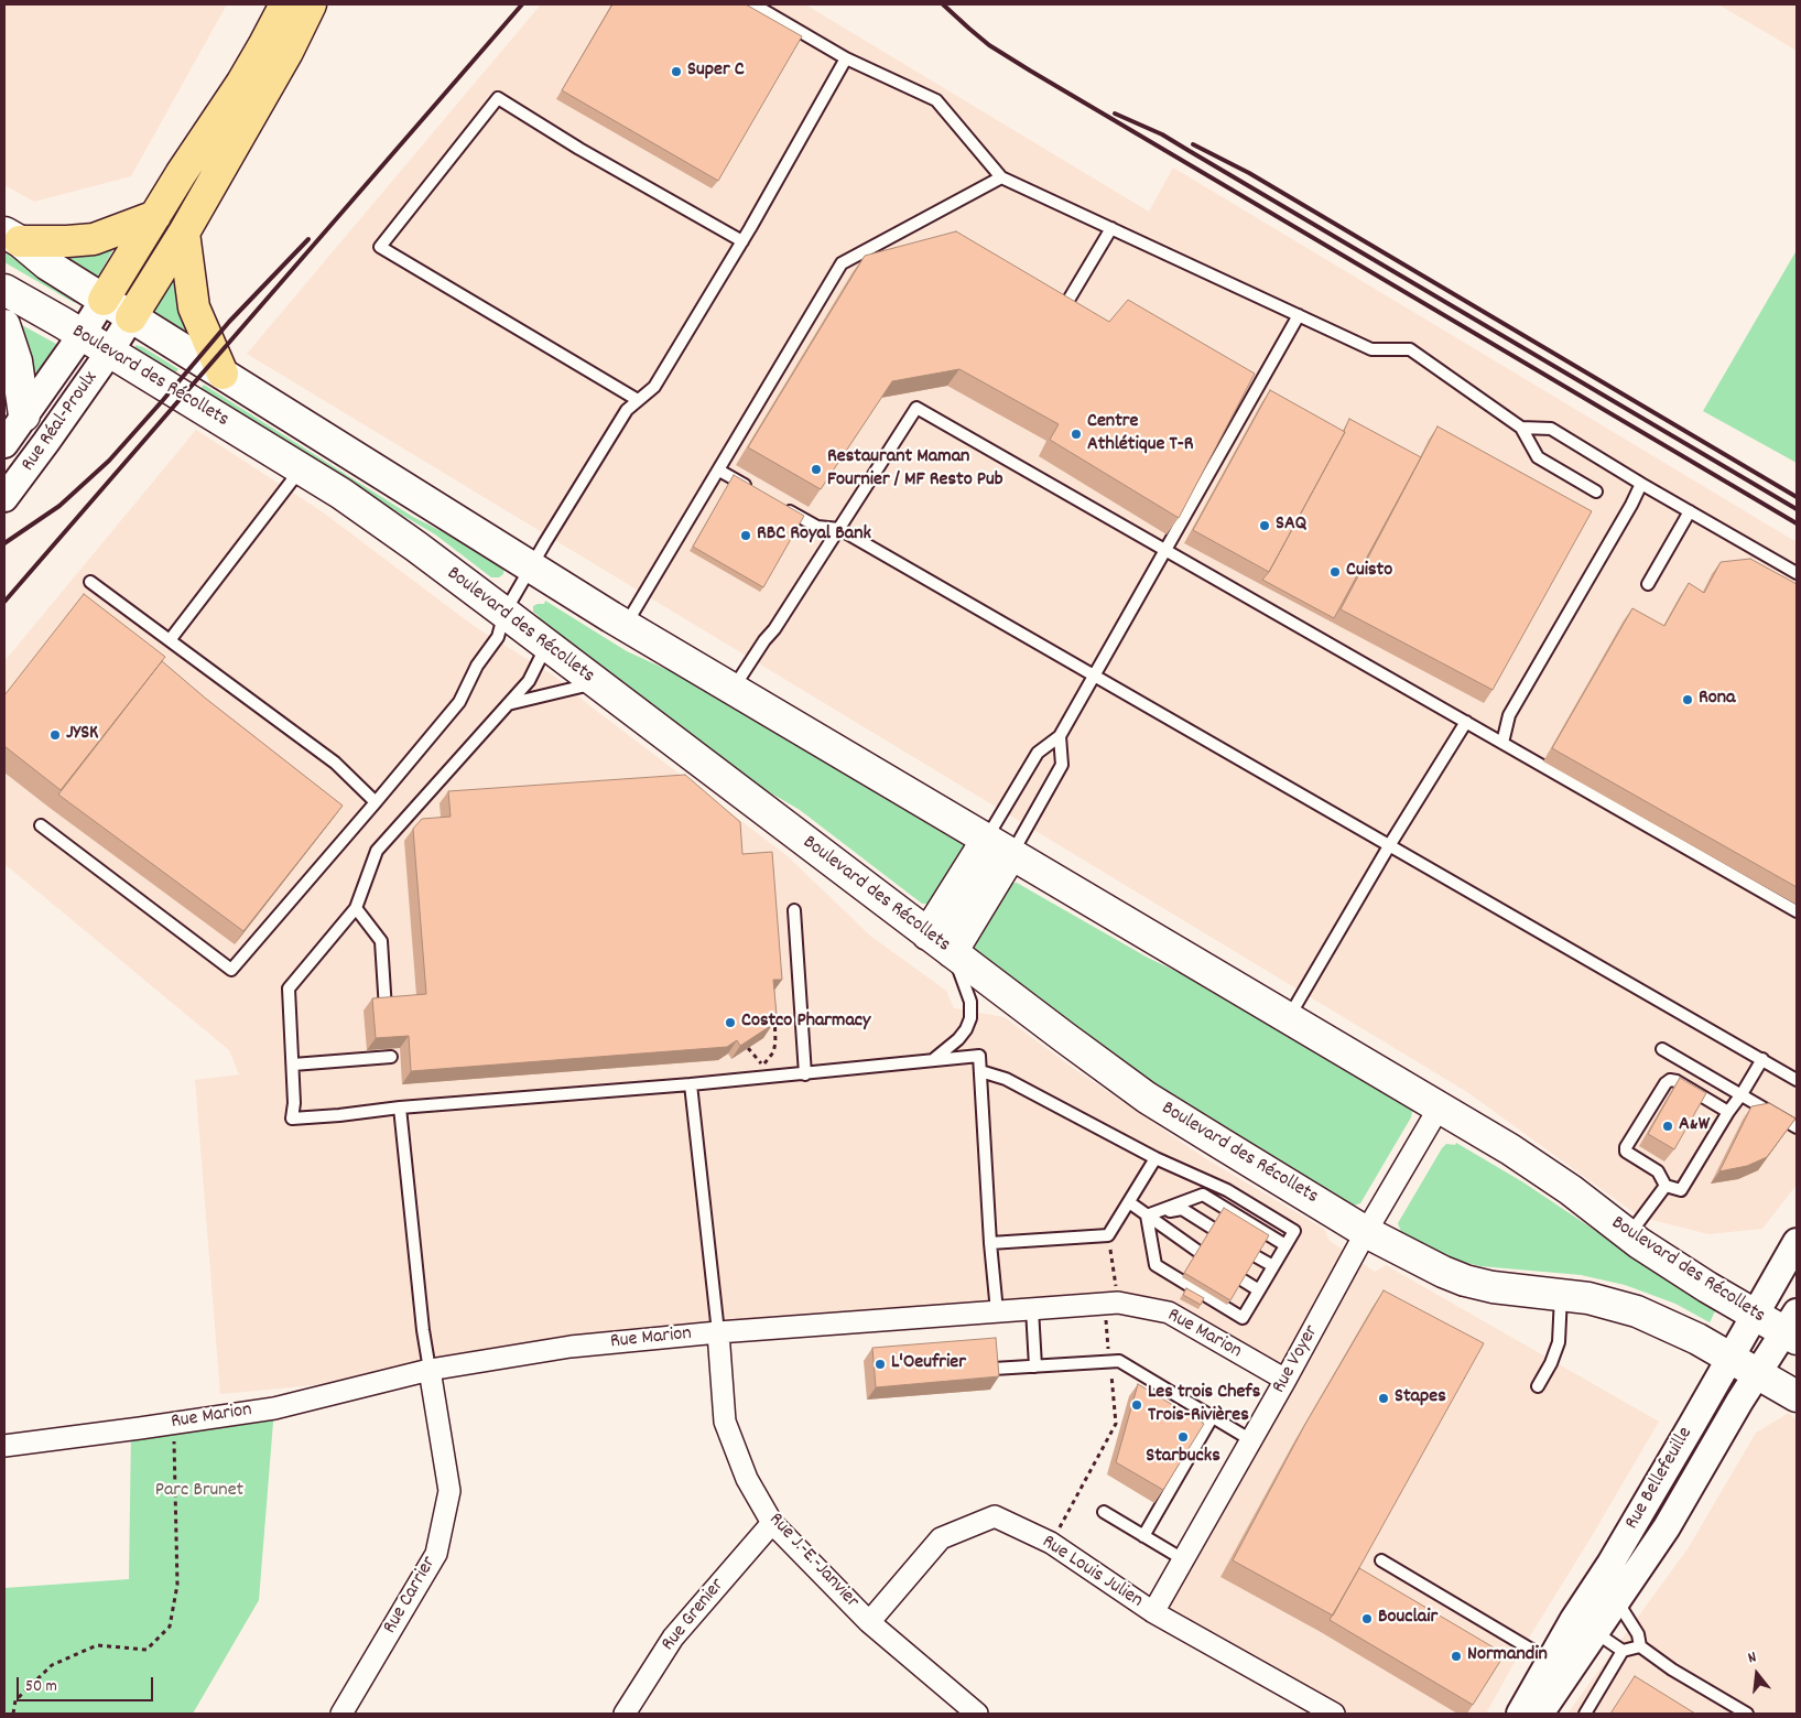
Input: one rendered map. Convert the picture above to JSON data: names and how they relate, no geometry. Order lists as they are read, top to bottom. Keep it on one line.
{"streets":{"main road":["Boulevard des Récollets"],"street":["Rue Réal-Proulx","Rue Marion","Rue Voyer","Rue Bellefeuille","Rue J.-E.-Janvier","Rue Louis Julien","Rue Carrier","Rue Grenier"]},"crossings":[["Boulevard des Récollets","Rue Réal-Proulx"],["Boulevard des Récollets","Rue Voyer"],["Boulevard des Récollets","Rue Bellefeuille"],["Rue Marion","Rue Voyer"],["Rue Marion","Rue J.-E.-Janvier"],["Rue Marion","Rue Carrier"],["Rue Voyer","Rue Louis Julien"],["Rue J.-E.-Janvier","Rue Louis Julien"],["Rue J.-E.-Janvier","Rue Grenier"]],"parks":["Parc Brunet"],"places":["Super C","Centre Athlétique T-R","Restaurant Maman Fournier / MF Resto Pub","SAQ","RBC Royal Bank","Cuisto","Rona","JYSK","Costco Pharmacy","A&W","L'Oeufrier","Stapes","Les trois Chefs Trois-Rivières","Starbucks","Bouclair","Normandin"],"scale_bar":"50 m","north":"top"}
